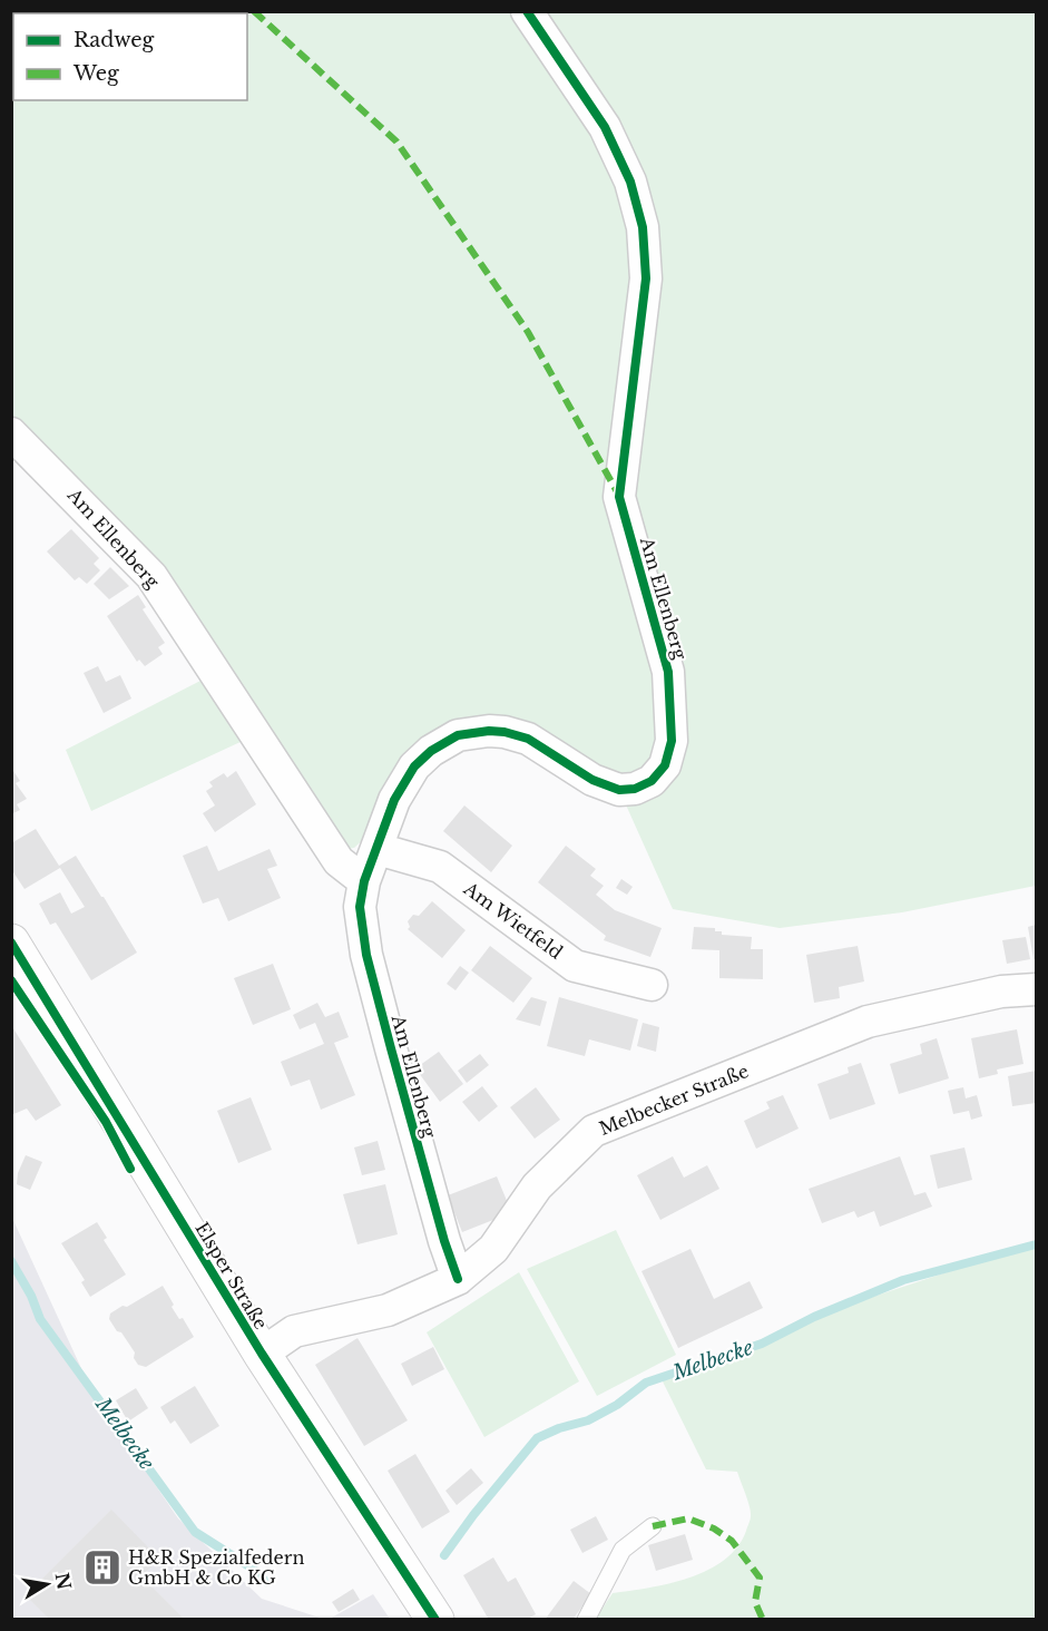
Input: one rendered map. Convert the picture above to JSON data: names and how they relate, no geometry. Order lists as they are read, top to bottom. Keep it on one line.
{"streets":{"main road":["Elsper Straße"],"street":["Am Ellenberg","Am Wietfeld","Melbecker Straße"]},"crossings":[["Am Ellenberg","Am Wietfeld"],["Am Ellenberg","Melbecker Straße"],["Melbecker Straße","Elsper Straße"]],"water":["Melbecke"],"places":{"building":["H&R Spezialfedern GmbH & Co KG"]},"legend":["Radweg","Weg"],"north":"right"}
